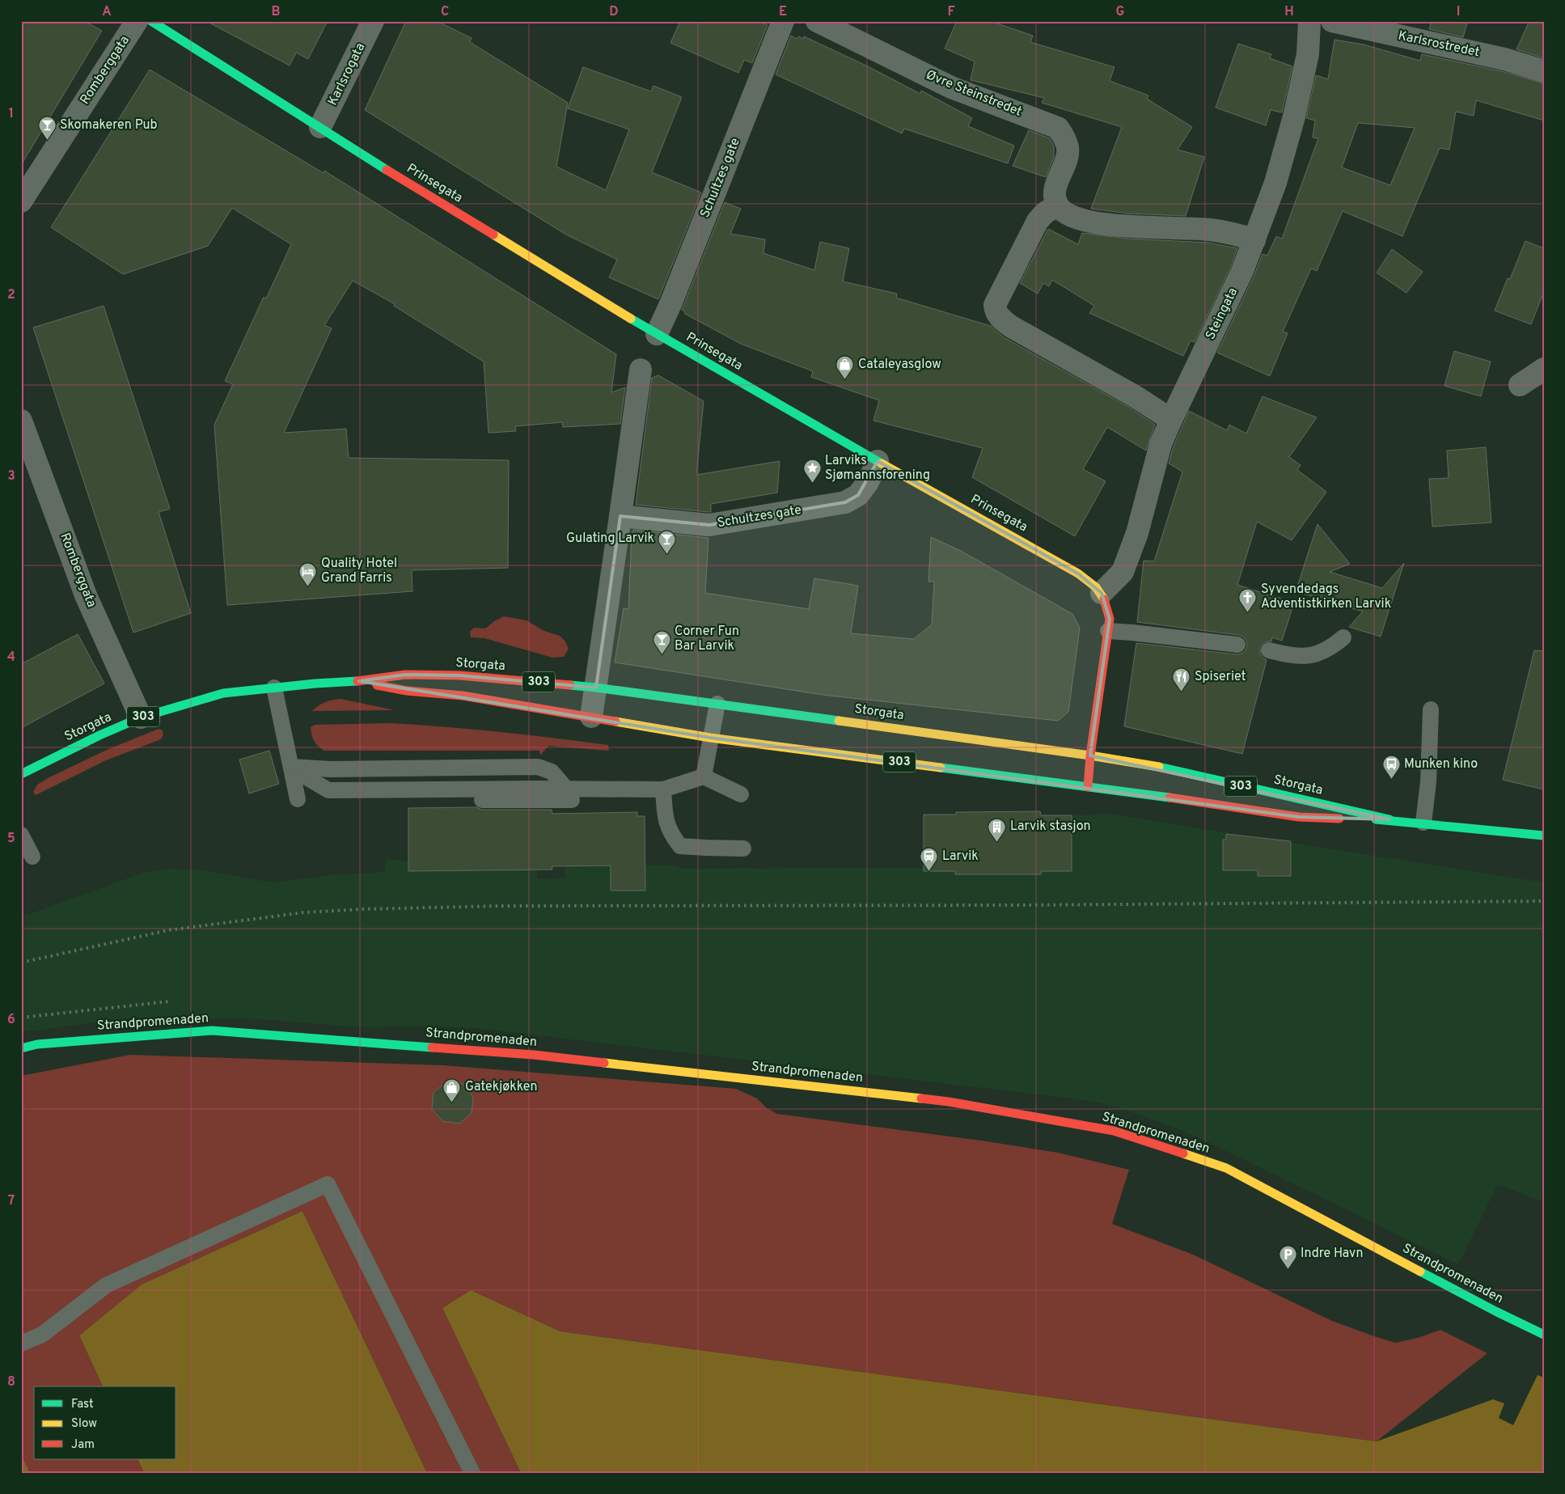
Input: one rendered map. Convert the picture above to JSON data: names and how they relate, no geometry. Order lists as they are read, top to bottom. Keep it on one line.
{"streets":{"main road":["Prinsegata","Storgata","303","Strandpromenaden"],"street":["Karlsrostredet","Romberggata","Karlsrogata","Øvre Steinstredet","Schultzes gate","Steingata"]},"crossings":[["Romberggata","Storgata"],["Karlsrogata","Prinsegata"],["Schultzes gate","Prinsegata"],["Prinsegata","Steingata"]],"places":{"bar":["Skomakeren Pub","Gulating Larvik","Corner Fun Bar Larvik"],"shop":["Cataleyasglow","Gatekjøkken"],"place":["Larviks Sjømannsforening"],"hotel":["Quality Hotel Grand Farris"],"church":["Syvendedags Adventistkirken Larvik"],"restaurant":["Spiseriet"],"bus stop":["Munken kino"],"building":["Larvik stasjon"],"station":["Larvik"],"parking":["Indre Havn"]},"legend":["Fast","Slow","Jam"],"grid":{"columns":["A","B","C","D","E","F","G","H","I"],"rows":["1","2","3","4","5","6","7","8"]}}
